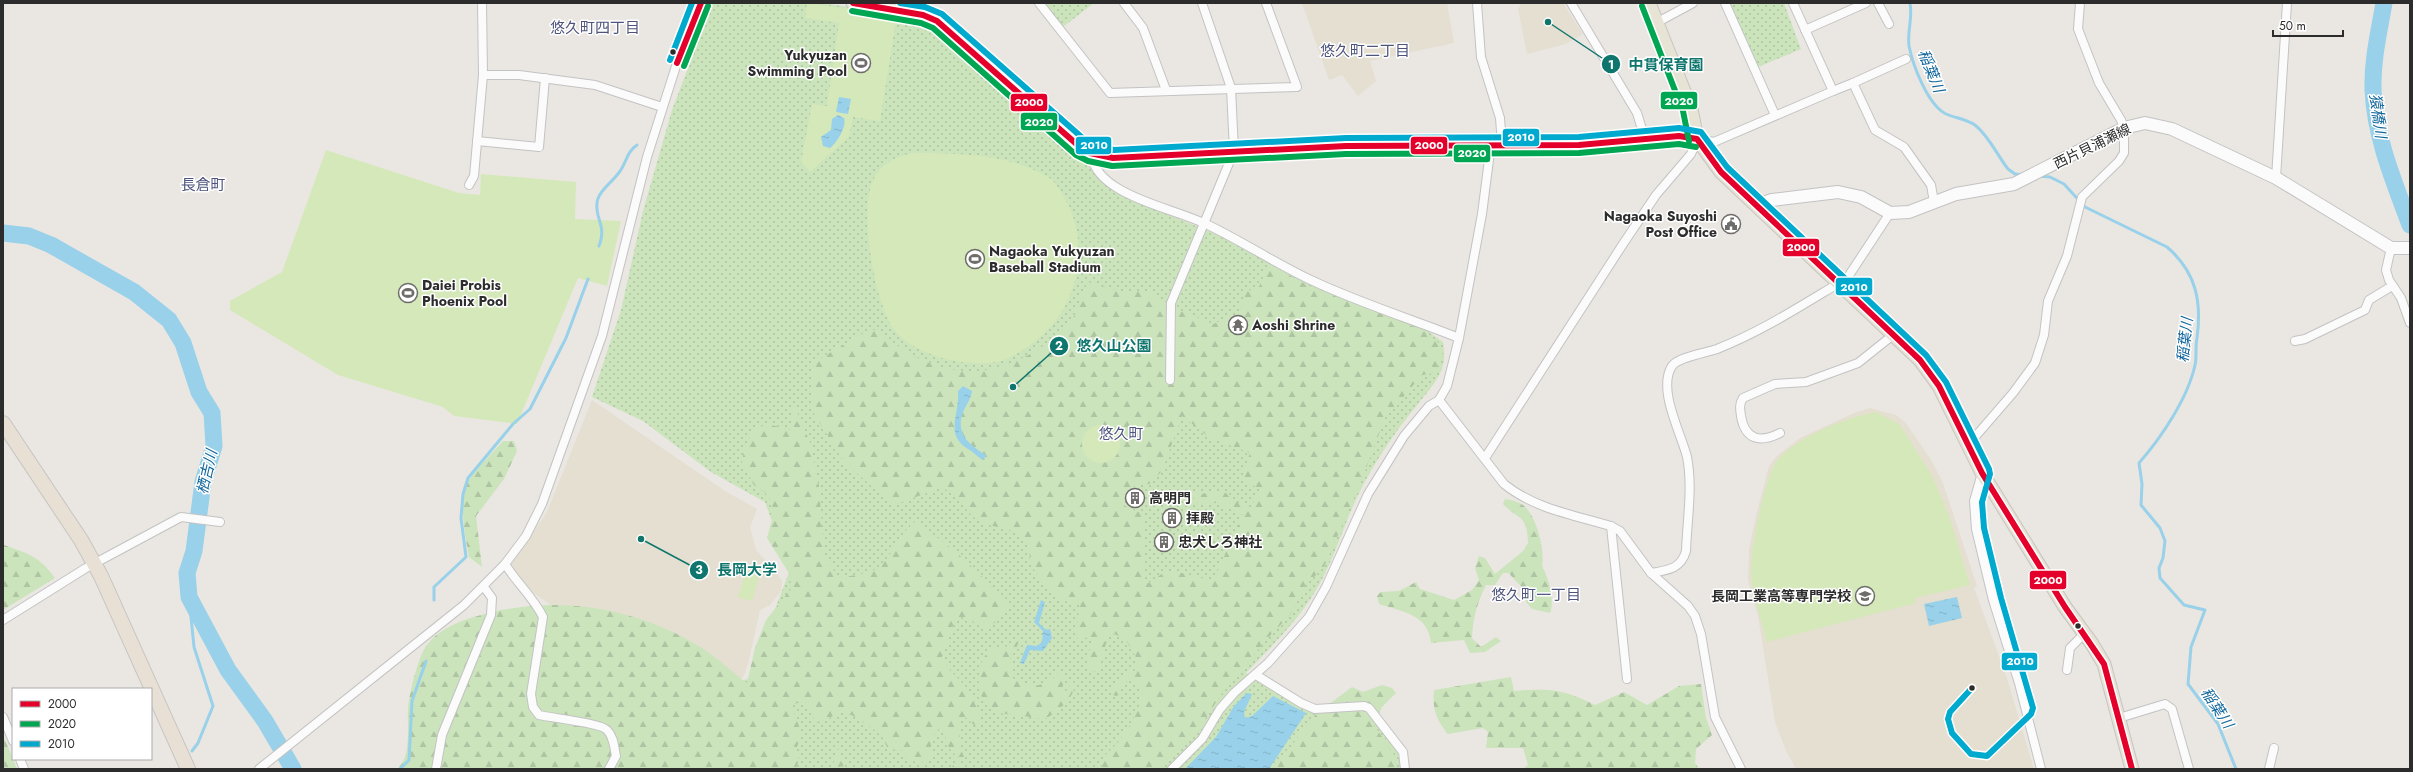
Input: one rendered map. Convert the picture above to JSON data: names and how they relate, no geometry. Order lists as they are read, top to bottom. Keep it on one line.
{"streets":{"main road":["西片貝浦瀬線"]},"districts":["悠久町四丁目","悠久町二丁目","長倉町","悠久町","悠久町一丁目"],"water":["稲葉川","猿橋川","栖吉川"],"places":{"other":["中貫保育園","悠久山公園","長岡大学"],"sports":["Yukyuzan Swimming Pool","Nagaoka Yukyuzan Baseball Stadium","Daiei Probis Phoenix Pool"],"public building":["Nagaoka Suyoshi Post Office"],"temple":["Aoshi Shrine"],"building":["高明門","拝殿","忠犬しろ神社"],"school or university":["長岡工業高等専門学校"]},"lines":["transit line 2000","transit line 2010","transit line 2020"],"legend":["2000","2020","2010"],"scale_bar":"50 m"}
